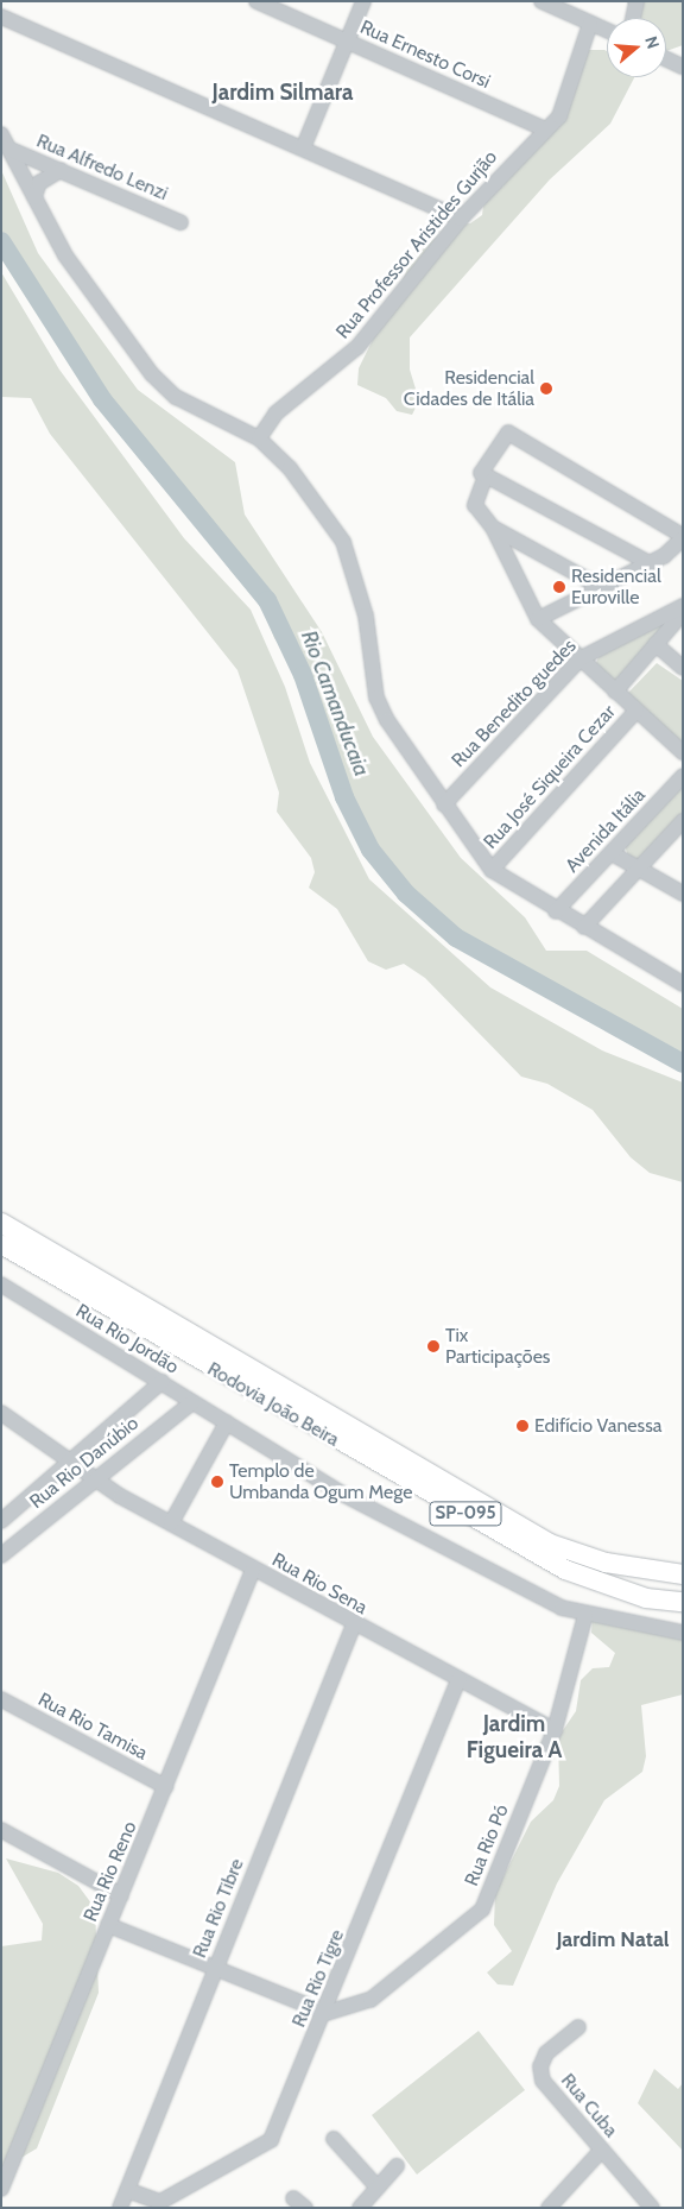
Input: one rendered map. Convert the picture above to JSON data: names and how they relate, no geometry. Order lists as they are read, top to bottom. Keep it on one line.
{"streets":{"main road":["Rodovia João Beira","SP-095"],"street":["Rua Ernesto Corsi","Rua Alfredo Lenzi","Rua Professor Aristides Gurjão","Rua Benedito guedes","Rua José Siqueira Cezar","Avenida Itália","Rua Rio Jordão","Rua Rio Danúbio","Rua Rio Sena","Rua Rio Tamisa","Rua Rio Pó","Rua Rio Reno","Rua Rio Tibre","Rua Rio Tigre","Rua Cuba"]},"crossings":[["Rua Ernesto Corsi","Rua Professor Aristides Gurjão"],["Rua Rio Jordão","Rua Rio Danúbio"],["Rua Rio Jordão","Rua Rio Pó"],["Rua Rio Danúbio","Rua Rio Sena"],["Rua Rio Sena","Rua Rio Pó"],["Rua Rio Sena","Rua Rio Reno"],["Rua Rio Sena","Rua Rio Tibre"],["Rua Rio Sena","Rua Rio Tigre"],["Rua Rio Tamisa","Rua Rio Reno"],["Rua Rio Pó","Rua Rio Tigre"],["Rua Rio Tibre","Rua Rio Tigre"]],"districts":["Jardim Silmara","Jardim Figueira A","Jardim Natal"],"water":["Rio Camanducaia"],"places":["Residencial Cidades de Itália","Residencial Euroville","Tix Participações","Edifício Vanessa","Templo de Umbanda Ogum Mege"],"north":"right"}
